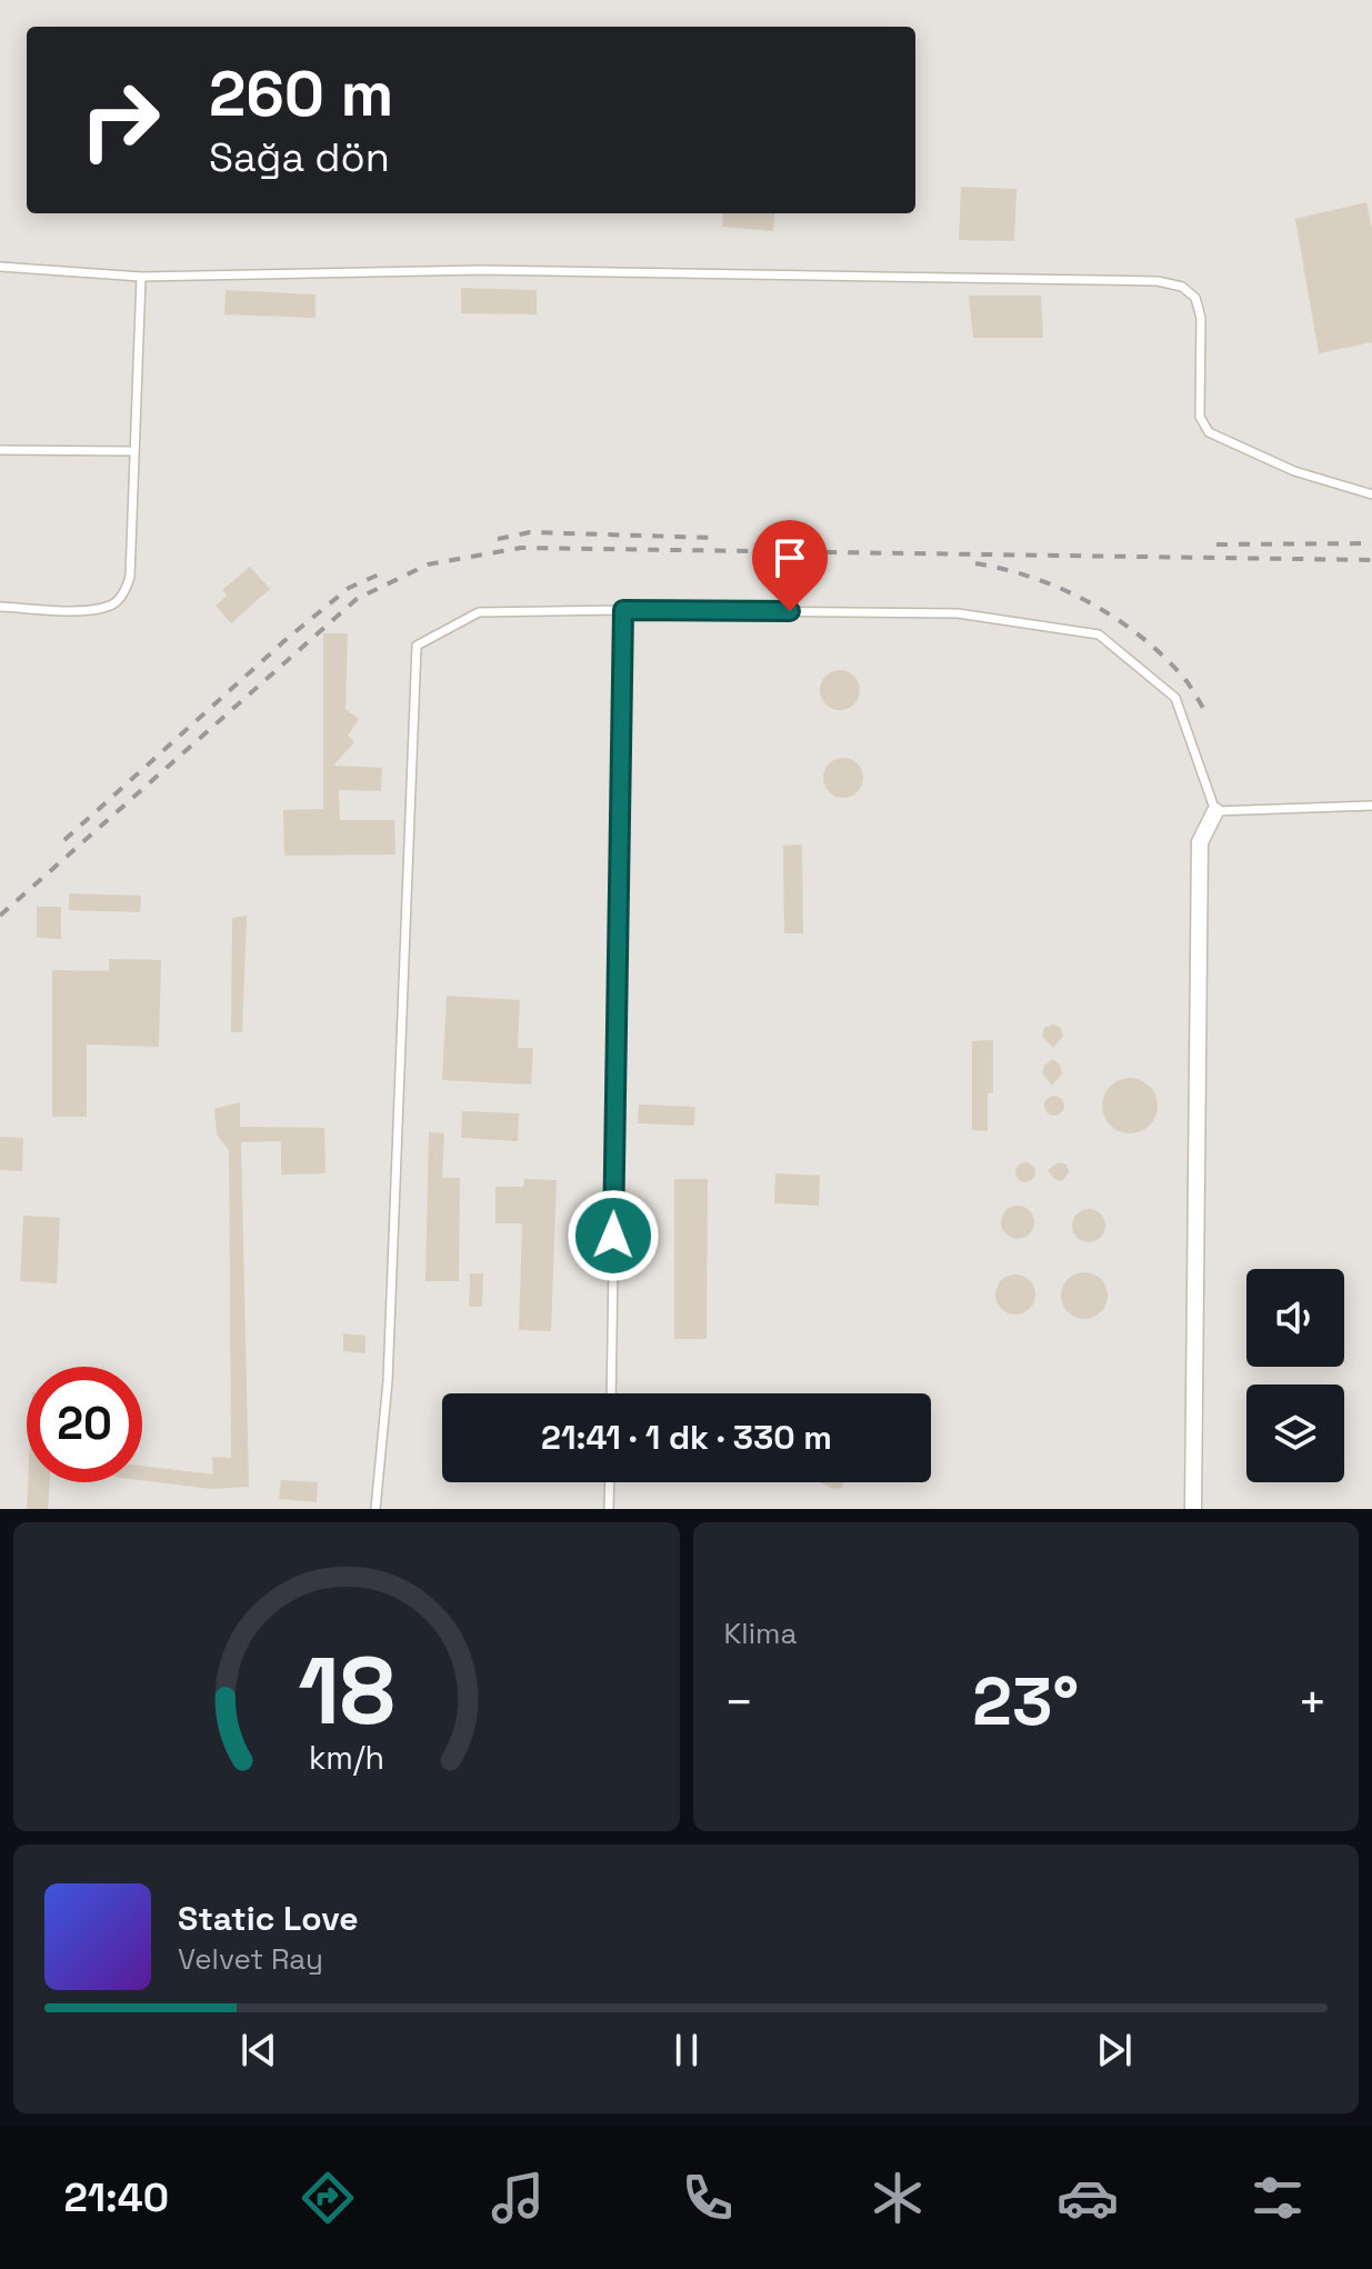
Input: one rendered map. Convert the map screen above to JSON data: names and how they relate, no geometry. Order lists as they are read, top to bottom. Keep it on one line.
{"page":{"turn":["260 m","Sağa dön"],"limit":"20","trip":"21:41 · 1 dk · 330 m","tile":"Klima","heat":["−","23°","+"],"song":["Static Love","Velvet Ray"],"tabs":"21:40","gauge":["18","km/h"]}}
